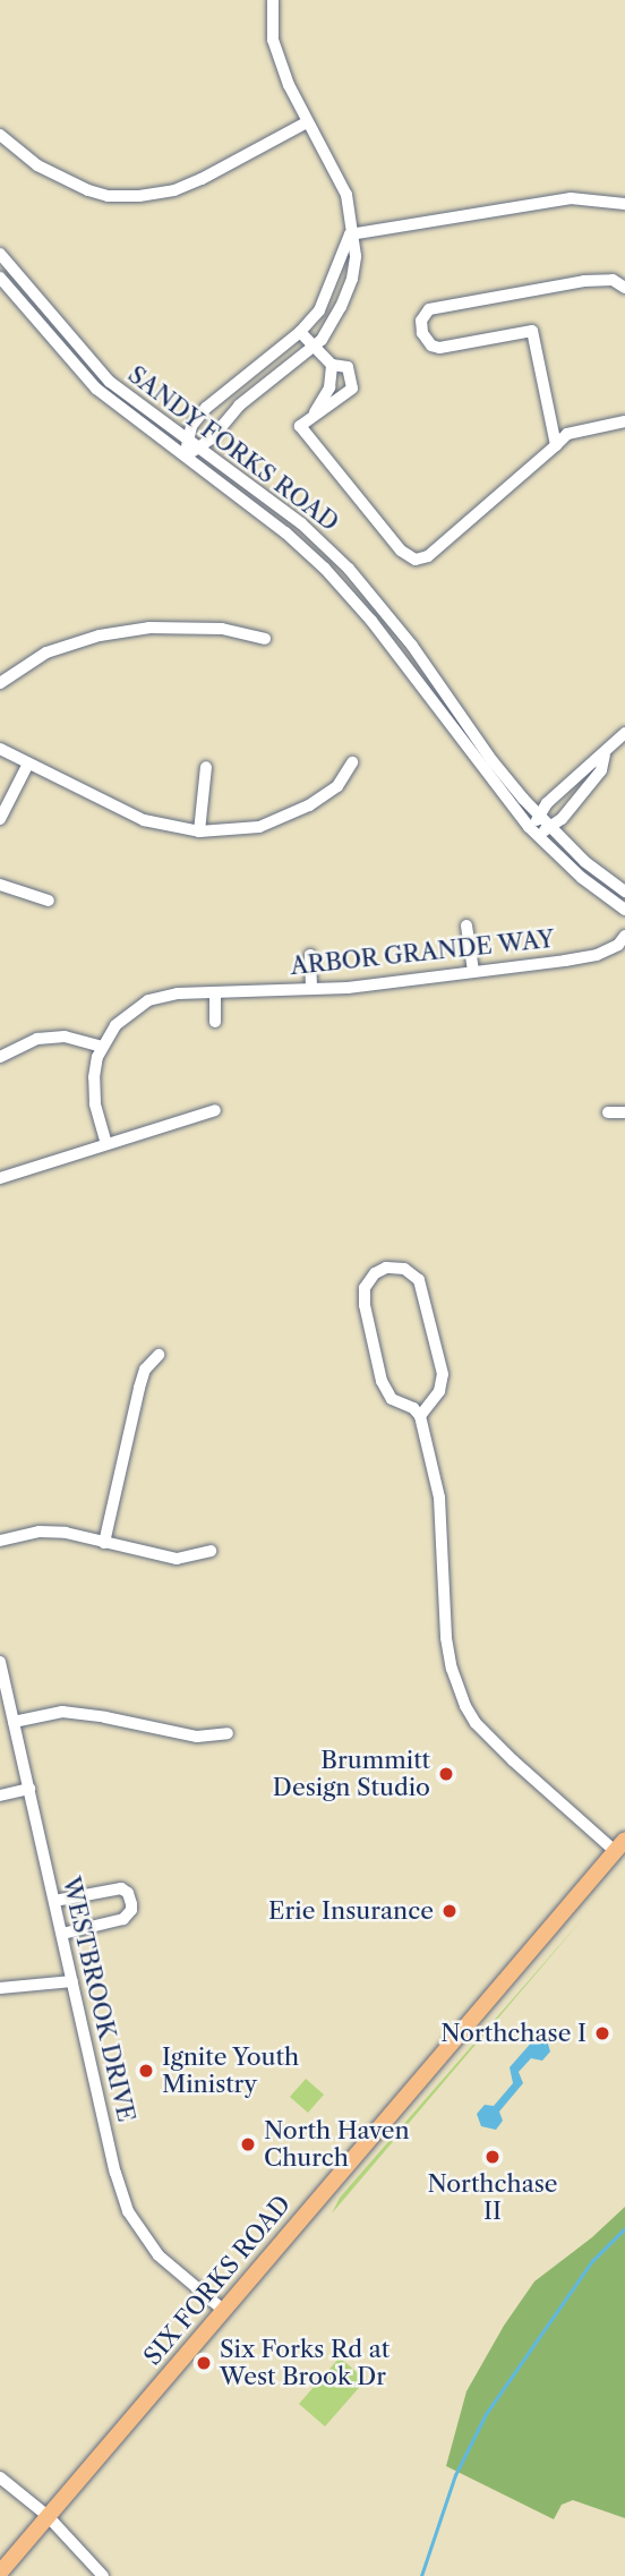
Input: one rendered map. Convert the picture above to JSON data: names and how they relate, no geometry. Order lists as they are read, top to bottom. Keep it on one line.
{"streets":{"main road":["SIX FORKS ROAD"],"street":["SANDY FORKS ROAD","ARBOR GRANDE WAY","WESTBROOK DRIVE"]},"crossings":[["WESTBROOK DRIVE","SIX FORKS ROAD"]],"places":["Brummitt Design Studio","Erie Insurance","Northchase I","Ignite Youth Ministry","North Haven Church","Northchase II","Six Forks Rd at West Brook Dr"]}
